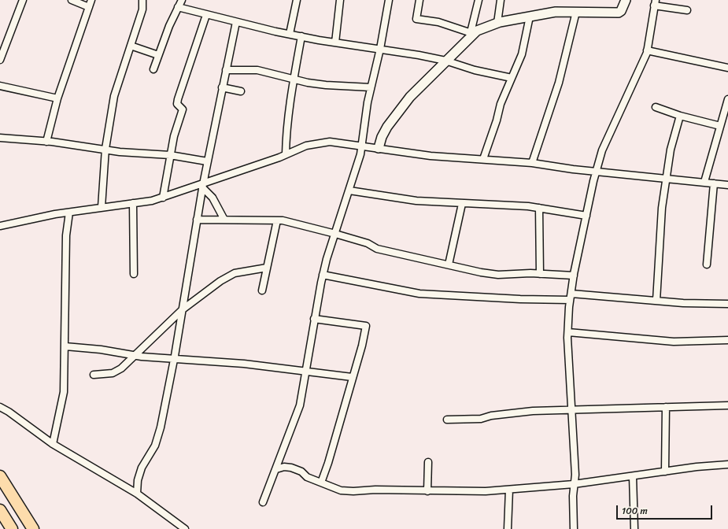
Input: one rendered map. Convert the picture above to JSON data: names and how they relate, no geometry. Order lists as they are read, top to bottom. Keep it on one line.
{"scale_bar":"100 m"}
